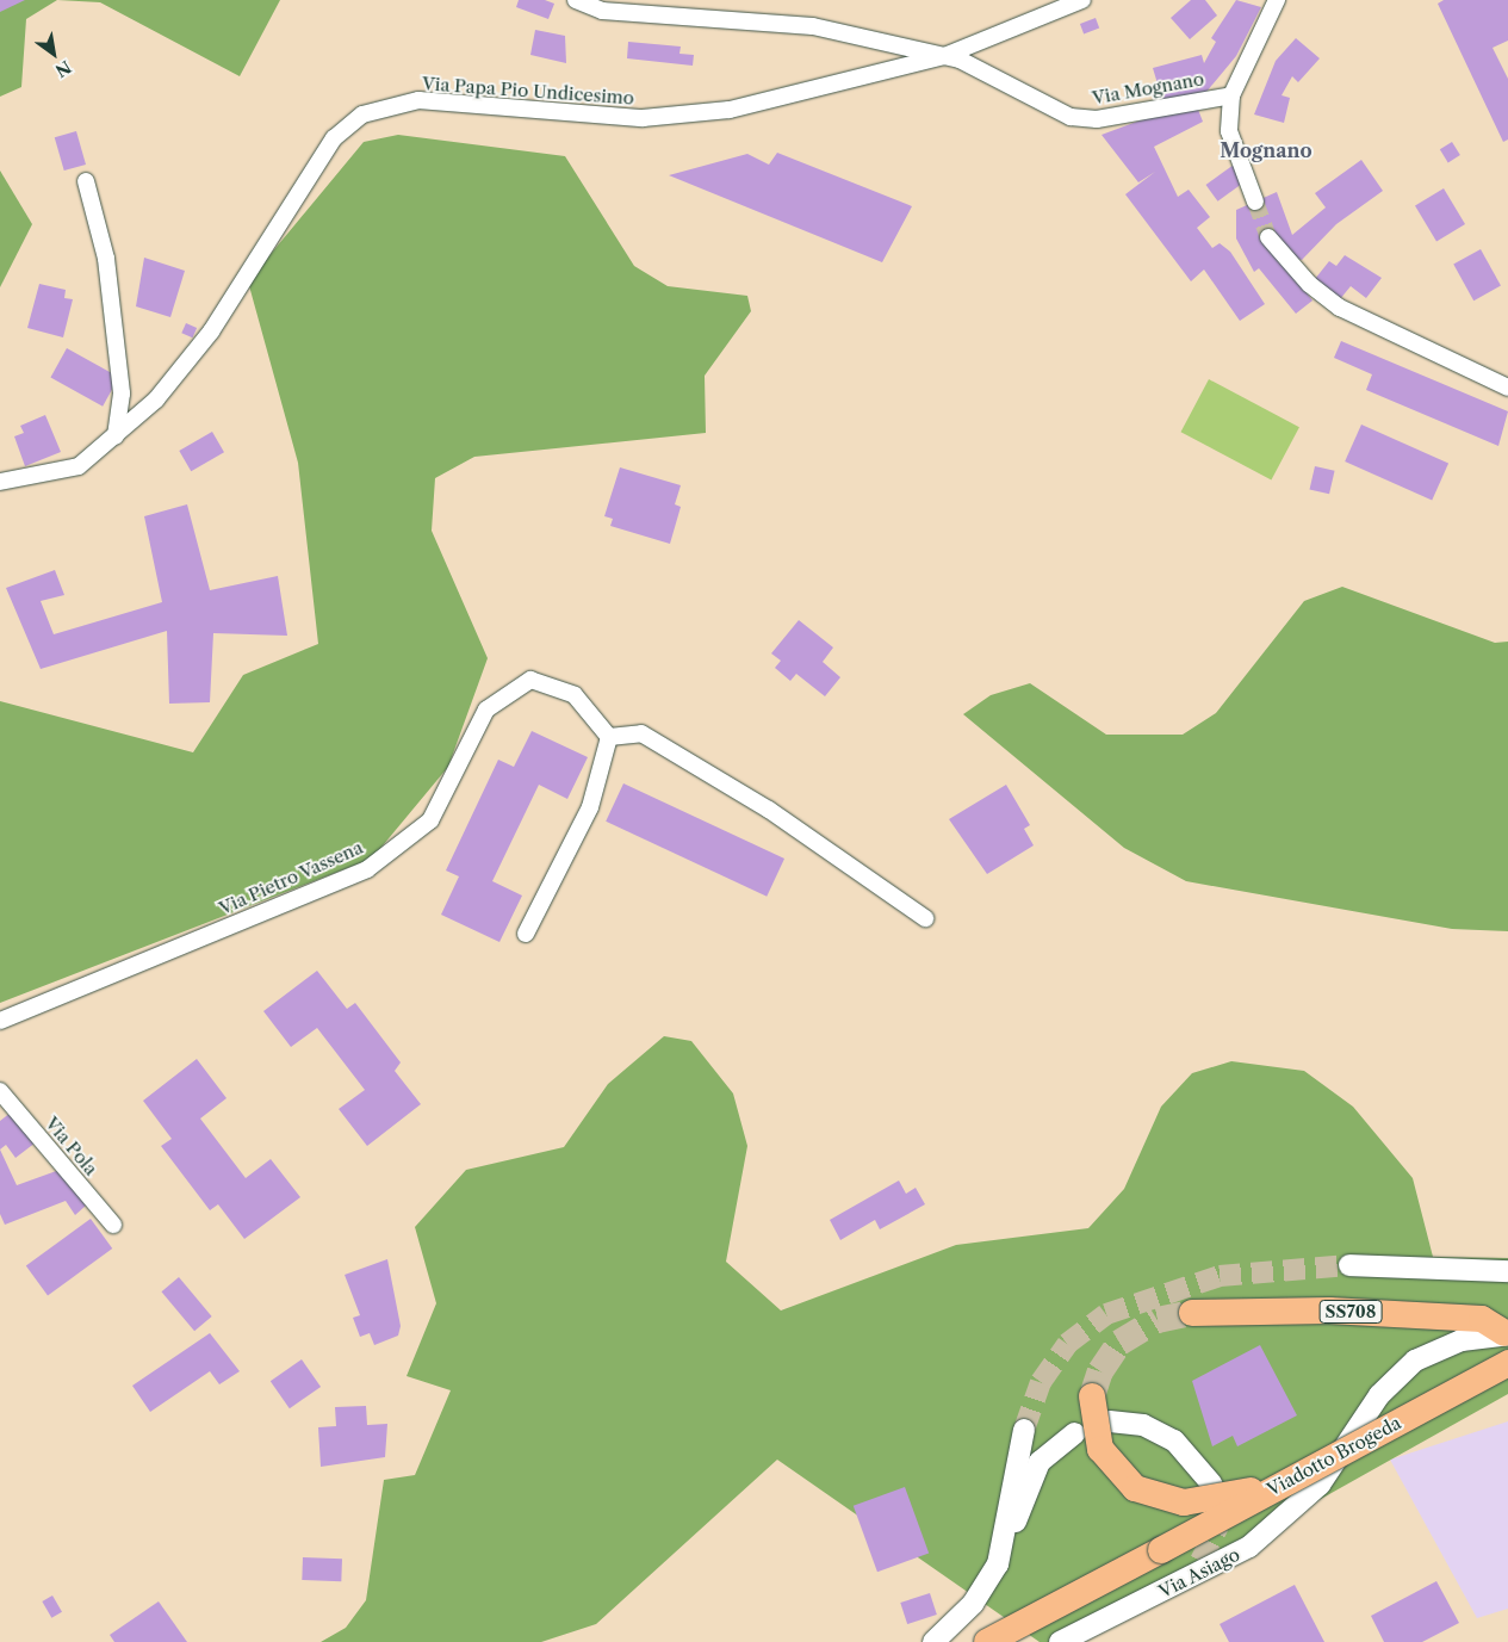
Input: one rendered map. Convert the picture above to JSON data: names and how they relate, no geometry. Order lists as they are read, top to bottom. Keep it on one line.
{"streets":{"main road":["SS708","Viadotto Brogeda"],"street":["Via Mognano","Via Papa Pio Undicesimo","Via Pietro Vassena","Via Pola","Via Asiago"]},"crossings":[["Via Mognano","Via Papa Pio Undicesimo"],["SS708","Via Asiago"]],"districts":["Mognano"],"north":"bottom right"}
